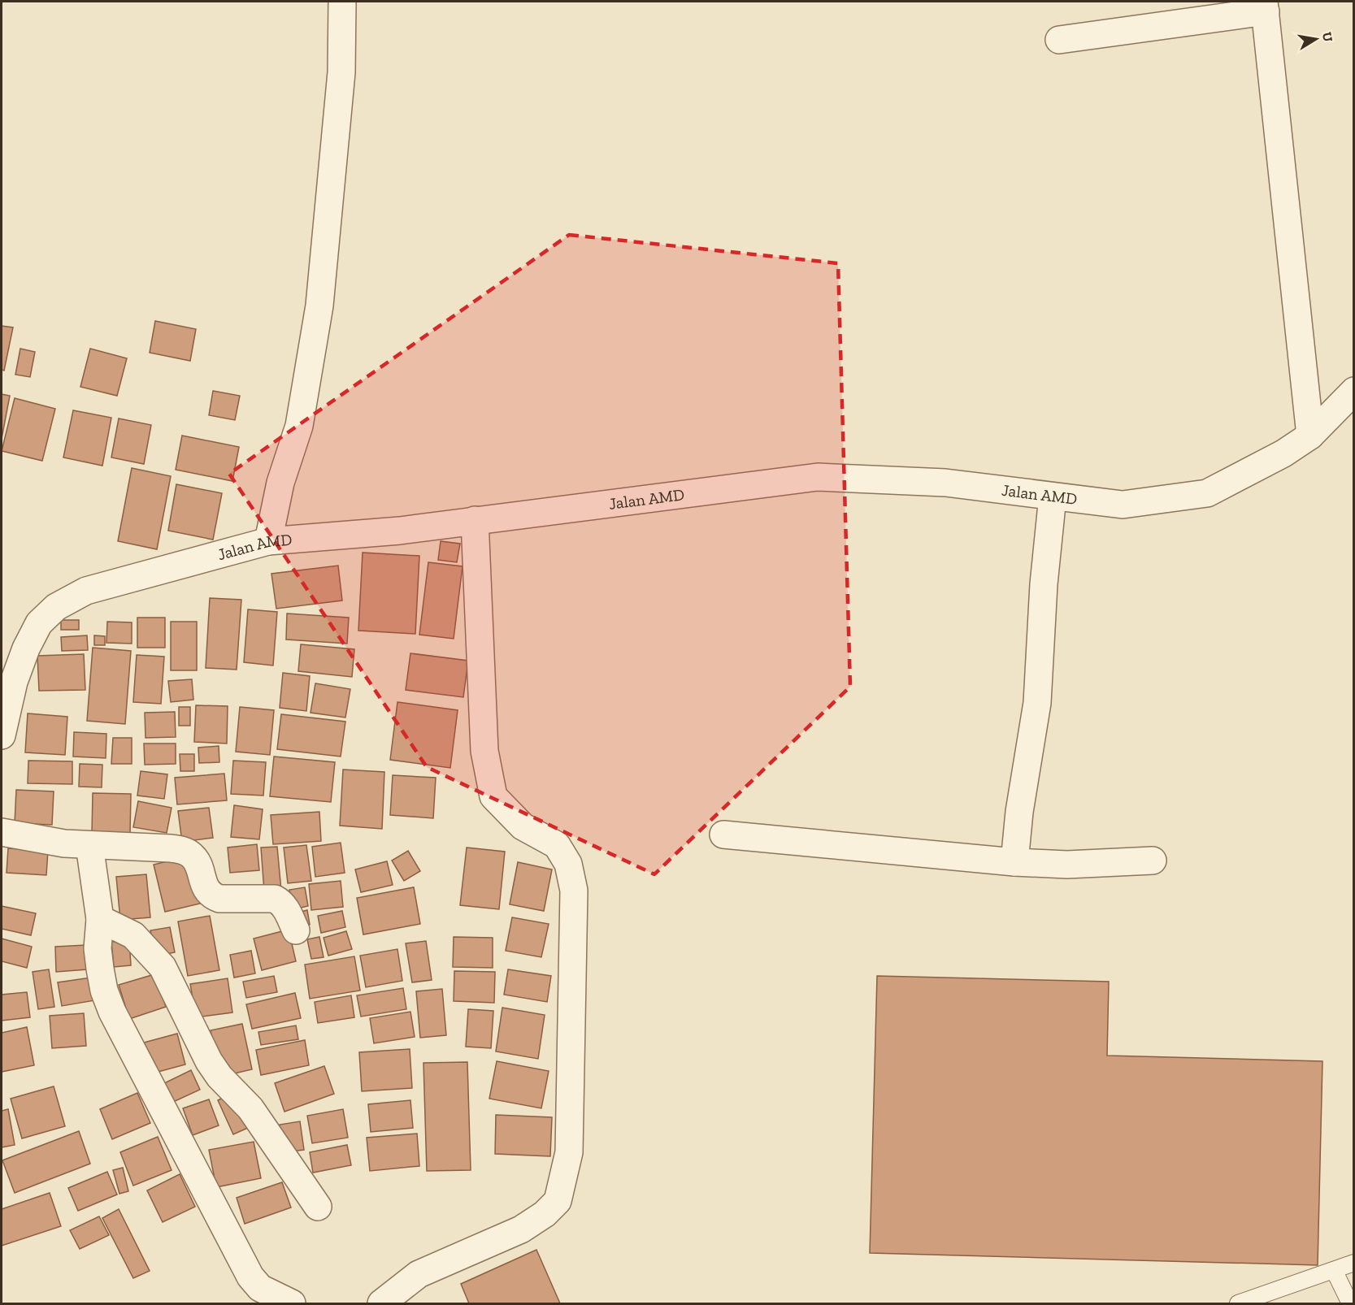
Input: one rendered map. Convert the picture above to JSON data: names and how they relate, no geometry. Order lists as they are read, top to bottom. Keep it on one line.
{"streets":{"street":["Jalan AMD"]},"north":"right"}
